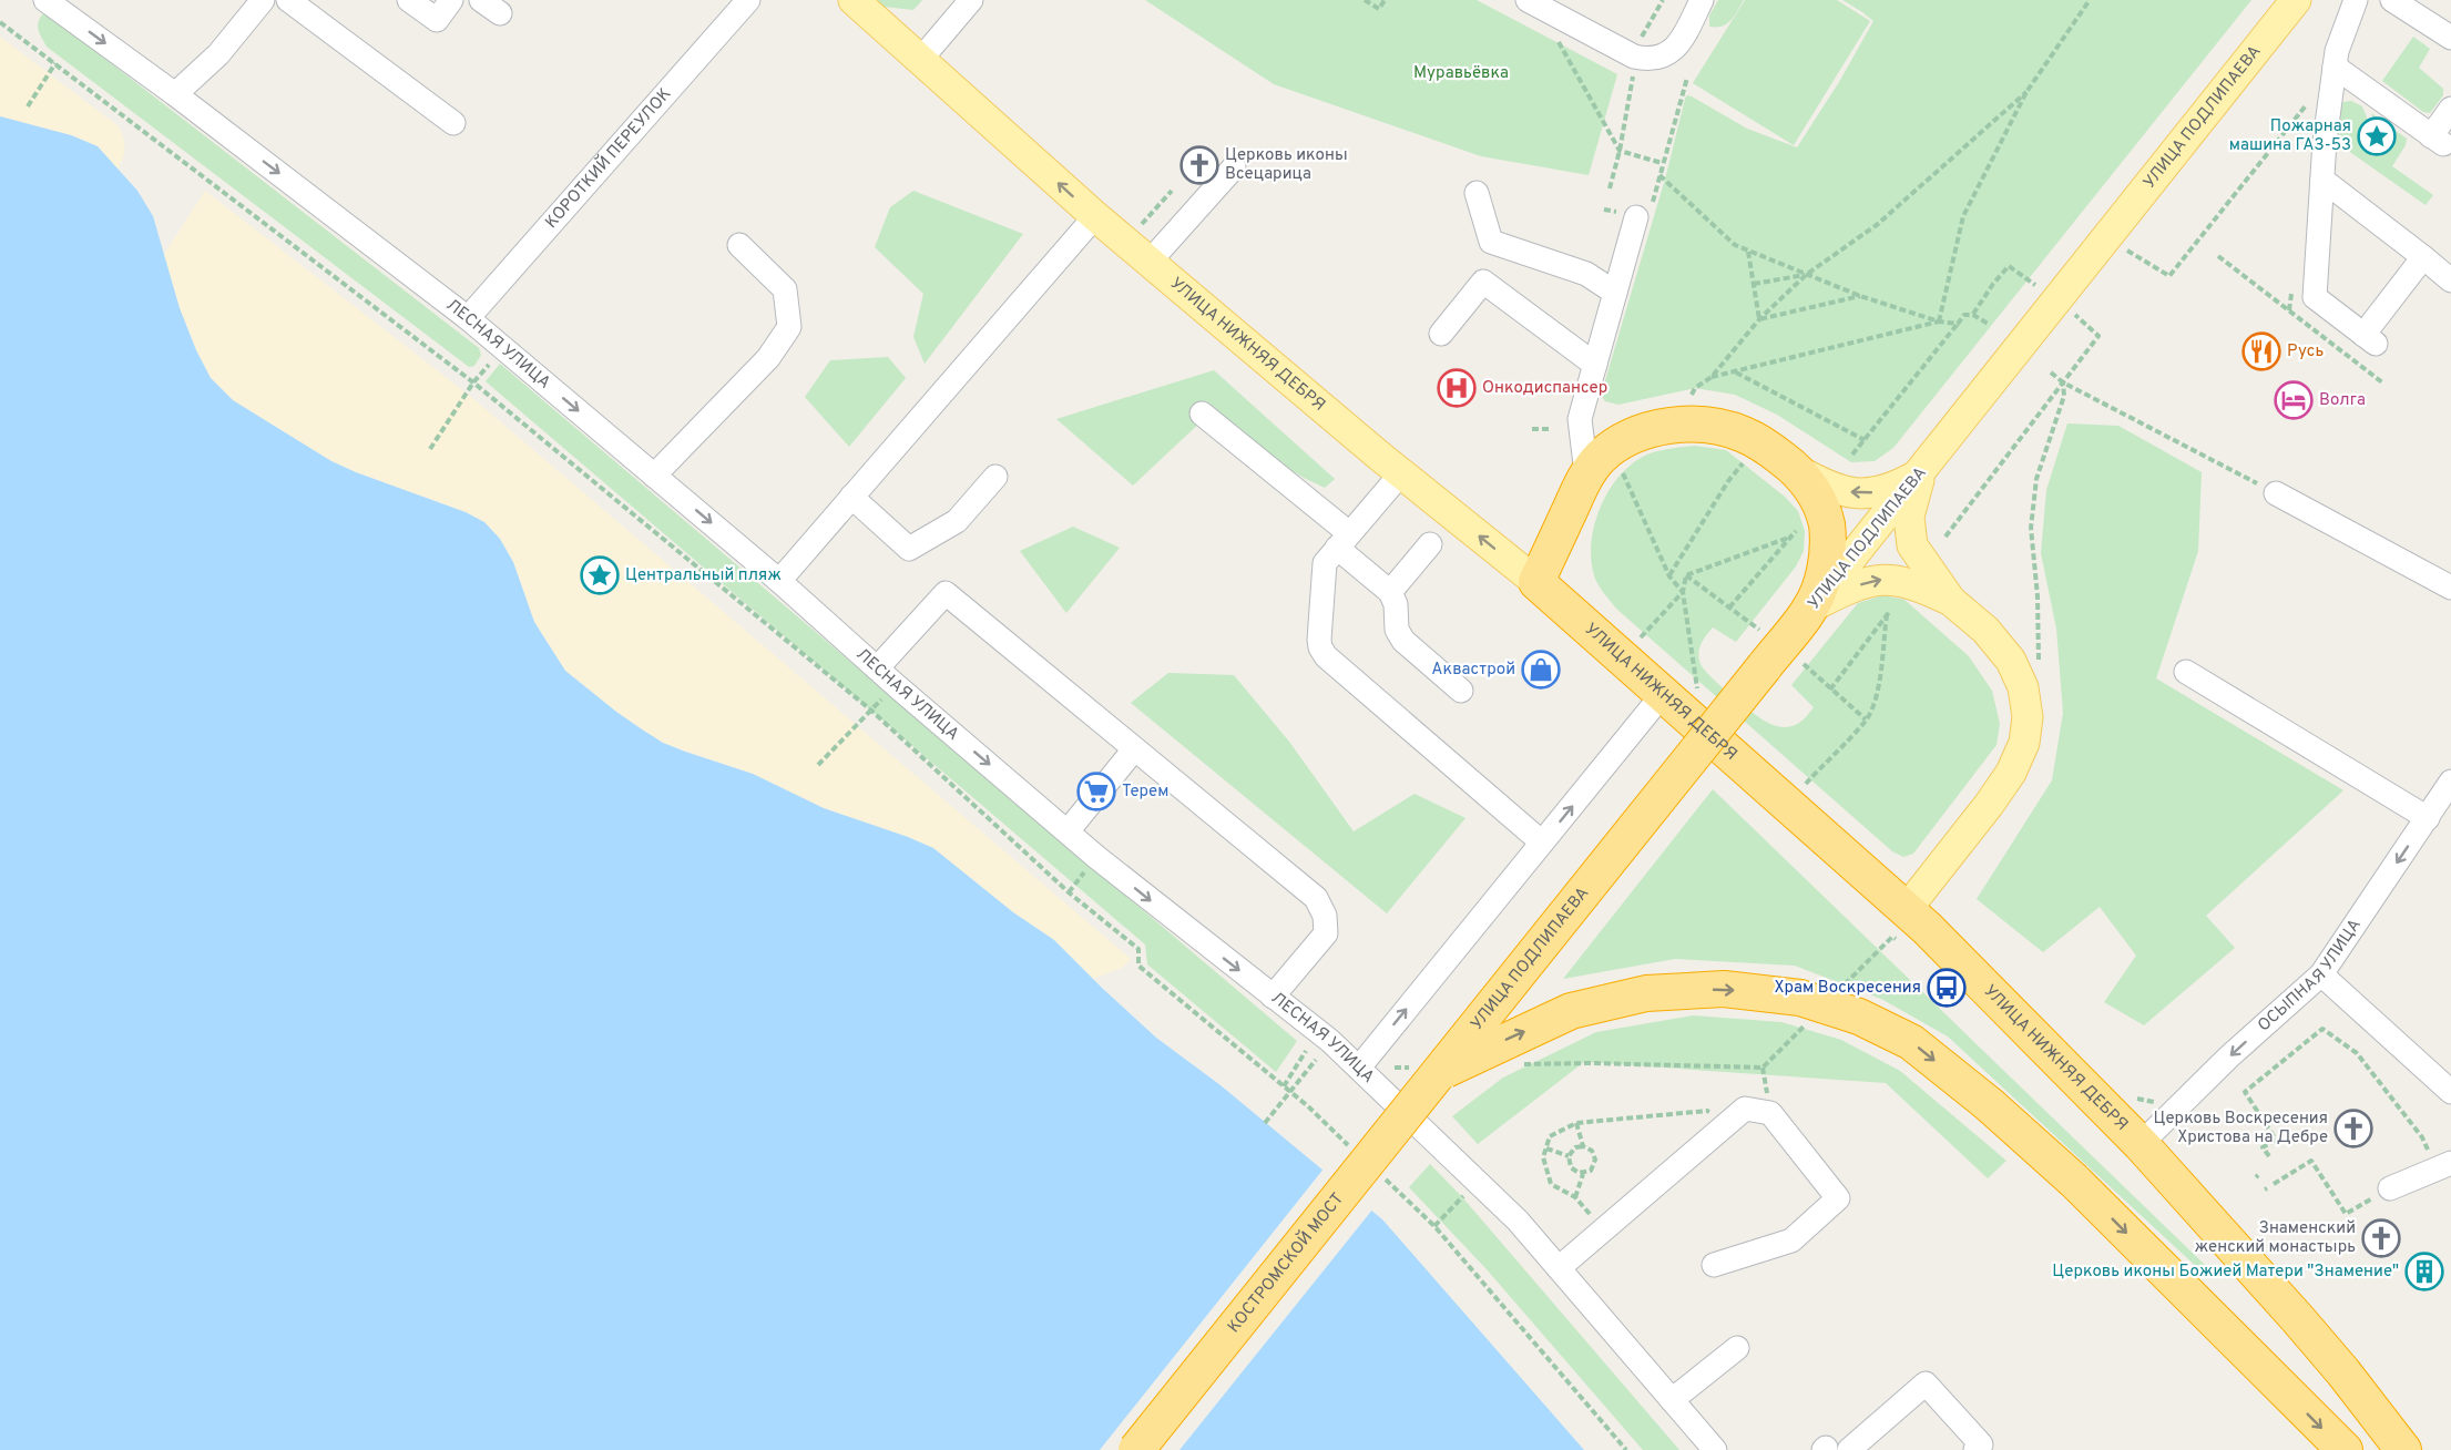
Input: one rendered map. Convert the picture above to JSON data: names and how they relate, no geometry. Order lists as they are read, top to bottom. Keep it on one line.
{"streets":{"highway":["УЛИЦА ПОДЛИПАЕВА","УЛИЦА НИЖНЯЯ ДЕБРЯ","КОСТРОМСКОЙ МОСТ"],"street":["КОРОТКИЙ ПЕРЕУЛОК","ЛЕСНАЯ УЛИЦА","ОСЫПНАЯ УЛИЦА"]},"crossings":[["УЛИЦА ПОДЛИПАЕВА","КОСТРОМСКОЙ МОСТ"],["КОРОТКИЙ ПЕРЕУЛОК","ЛЕСНАЯ УЛИЦА"],["УЛИЦА НИЖНЯЯ ДЕБРЯ","ОСЫПНАЯ УЛИЦА"]],"one_way":["ЛЕСНАЯ УЛИЦА","ОСЫПНАЯ УЛИЦА"],"parks":["Муравьёвка"],"places":{"place":["Пожарная машина ГАЗ-53","Центральный пляж"],"church":["Церковь иконы Всецарица","Церковь Воскресения Христова на Дебре","Знаменский женский монастырь"],"restaurant":["Русь"],"hospital":["Онкодиспансер"],"hotel":["Волга"],"shop":["Аквастрой"],"supermarket":["Терем"],"bus stop":["Храм Воскресения"],"building":["Церковь иконы Божией Матери \"Знамение\""]}}
